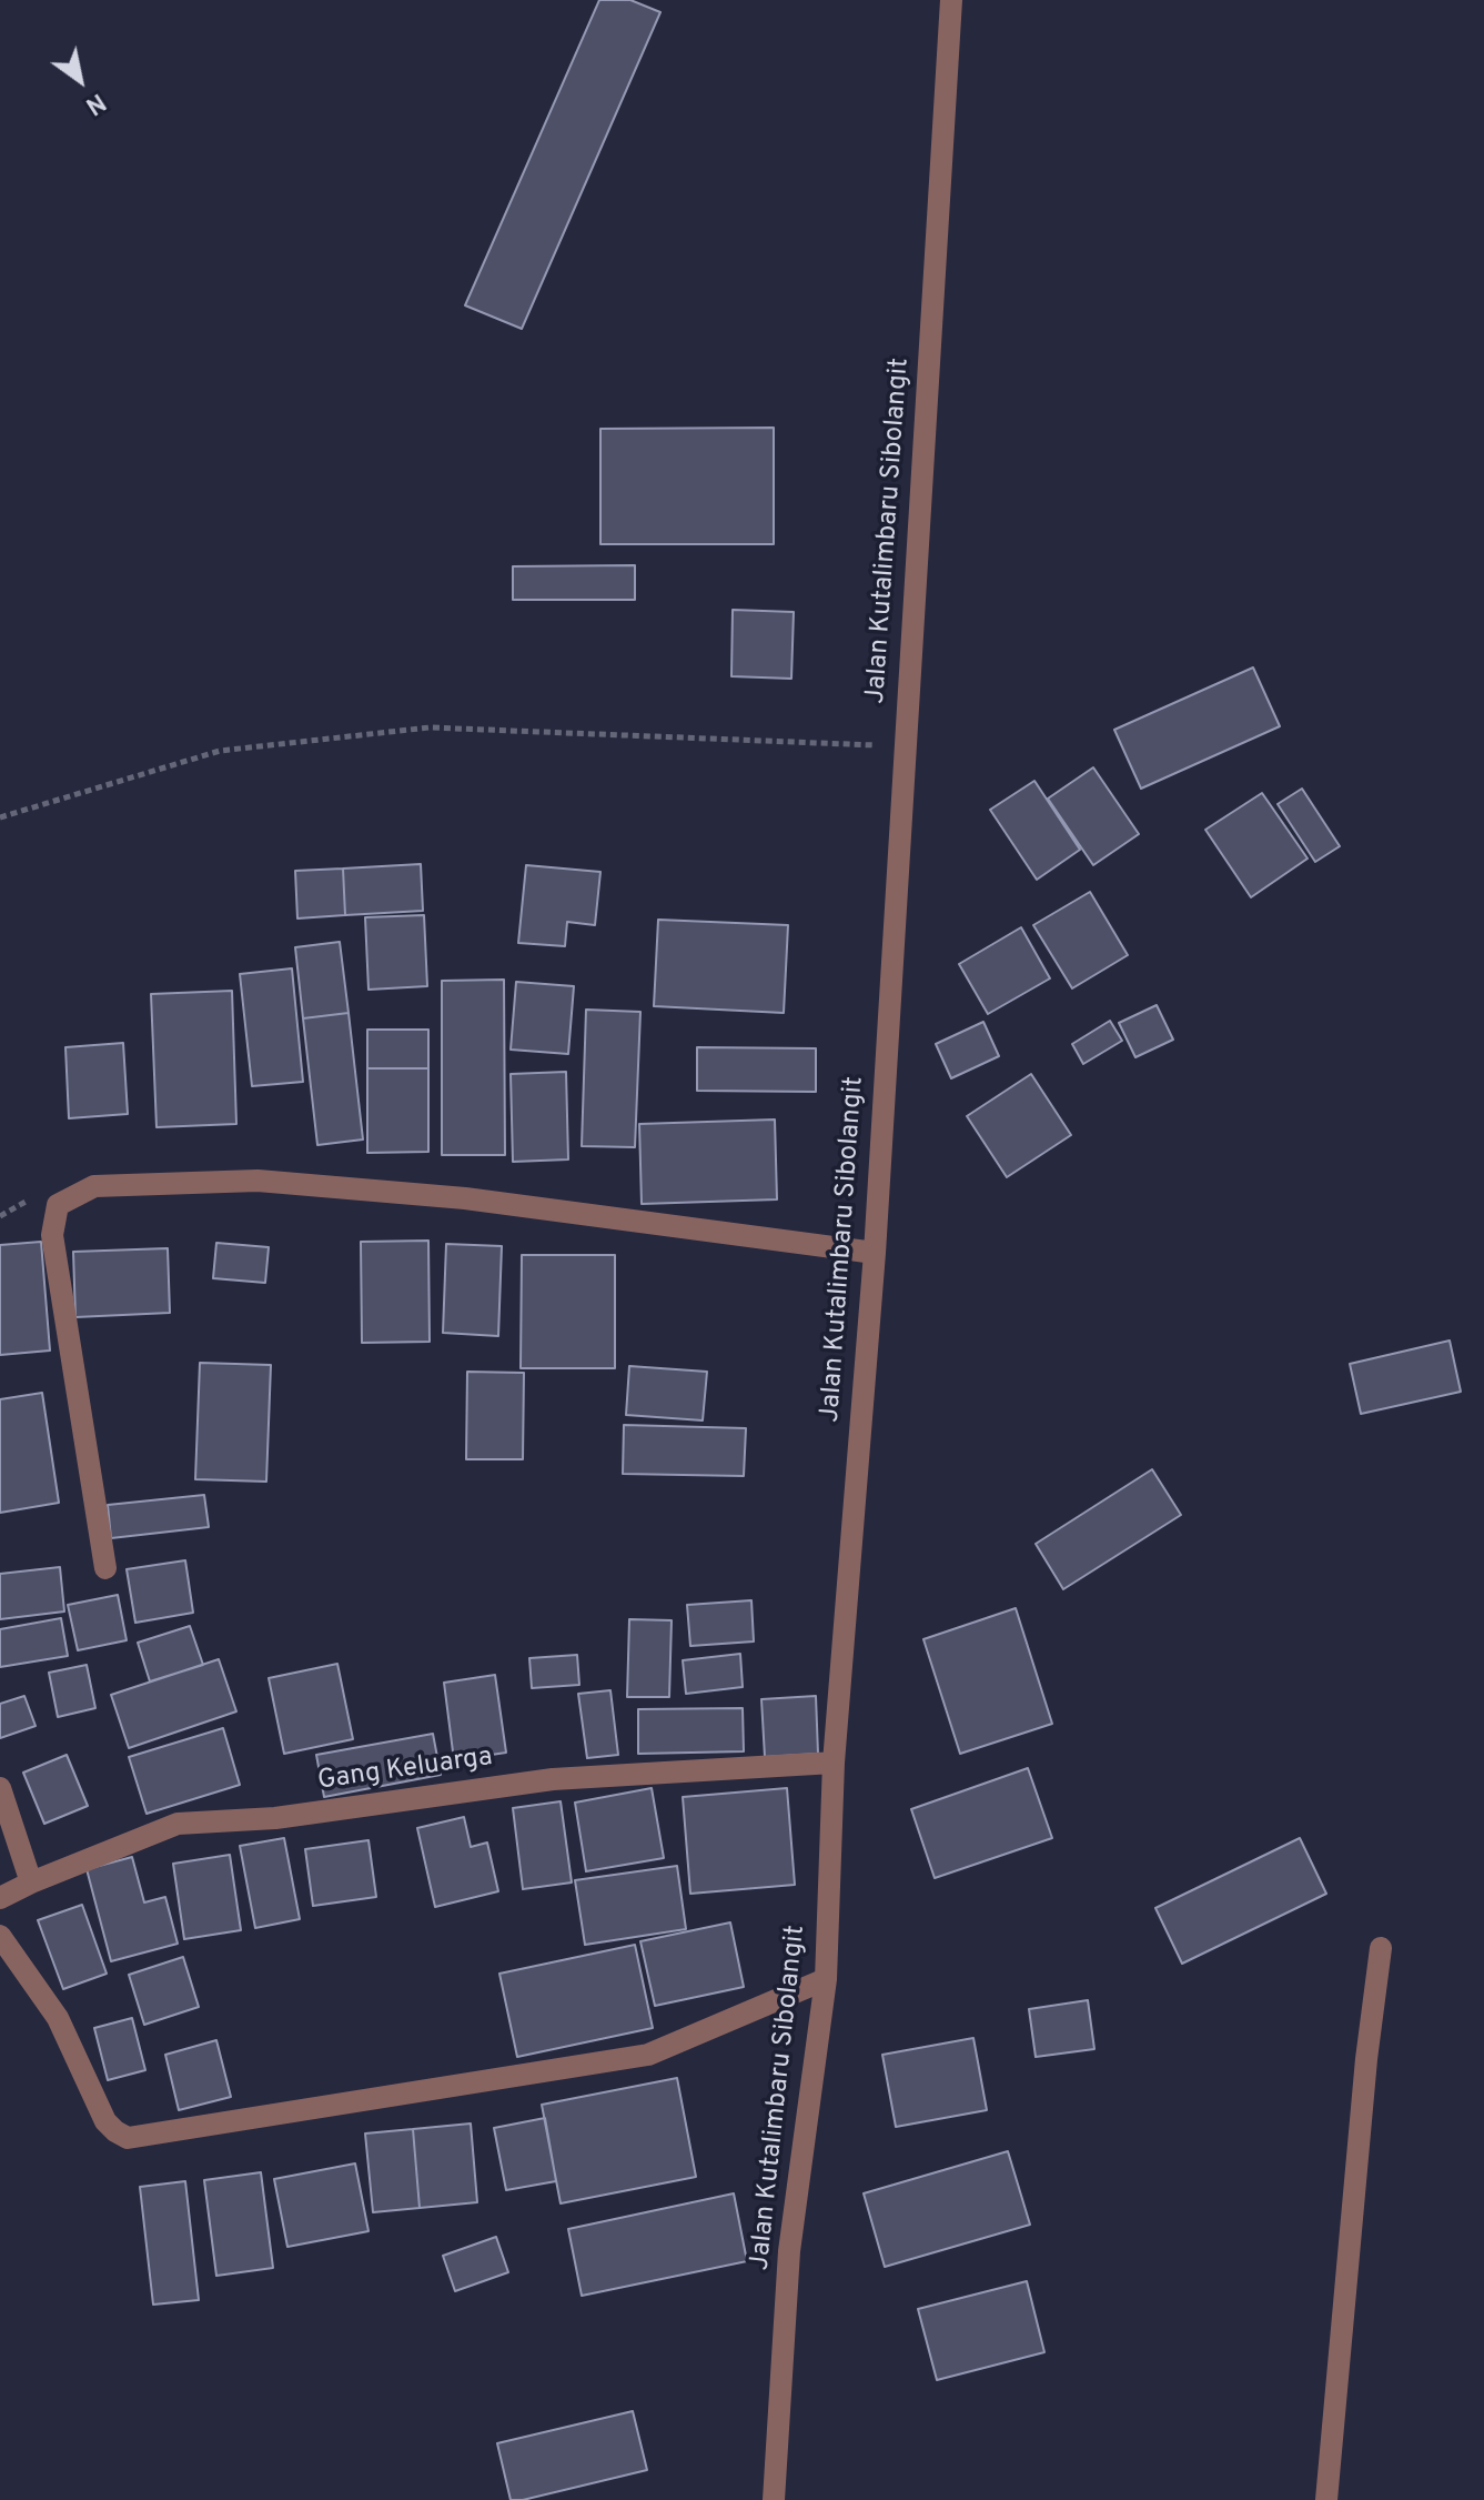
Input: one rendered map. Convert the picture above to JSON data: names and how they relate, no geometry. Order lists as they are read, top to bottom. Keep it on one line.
{"streets":{"street":["Jalan Kutalimbaru Sibolangit","Gang Keluarga"]},"crossings":[["Jalan Kutalimbaru Sibolangit","Gang Keluarga"]],"north":"bottom right"}
